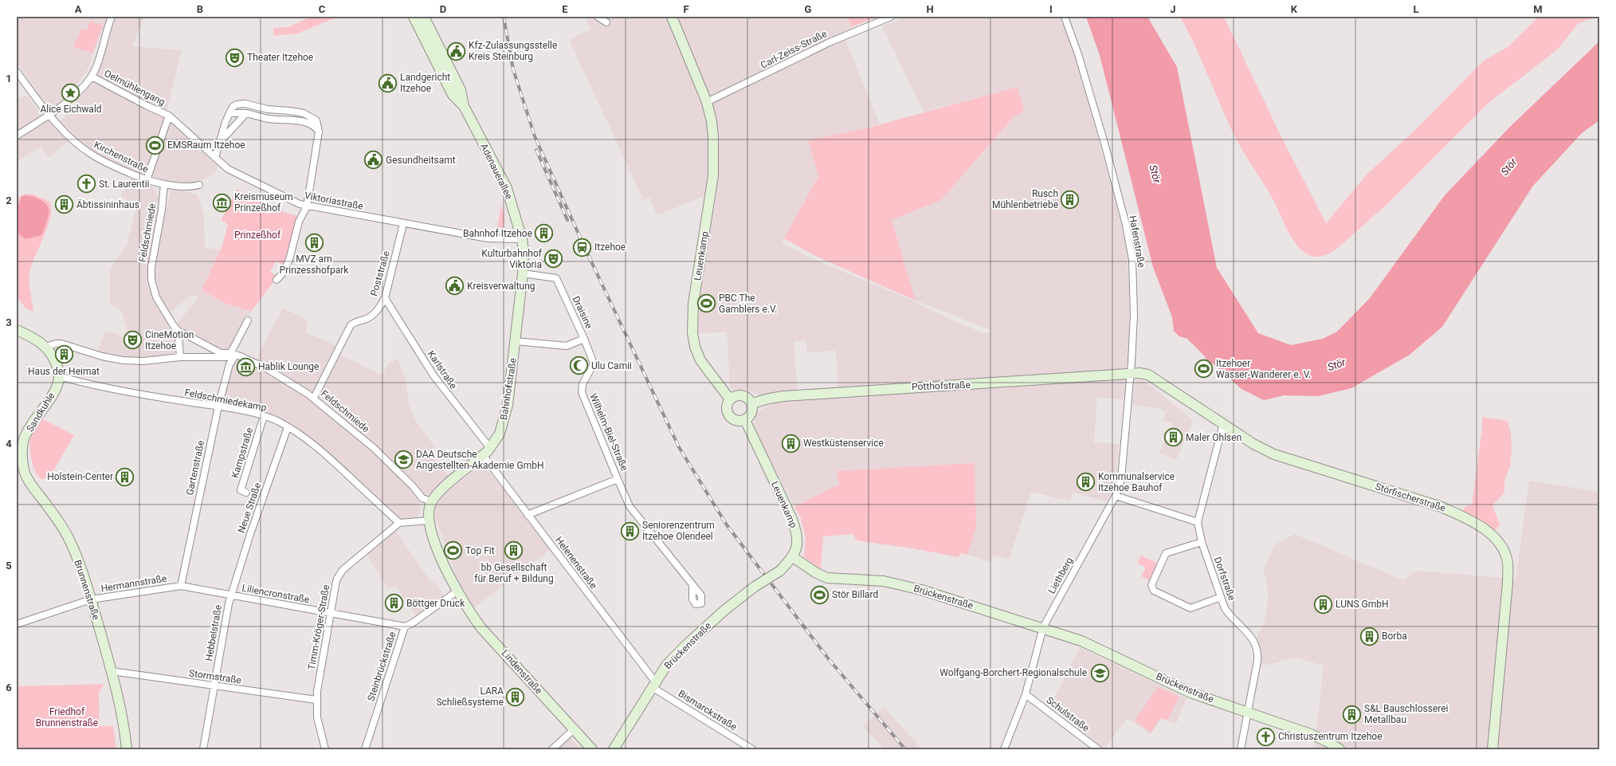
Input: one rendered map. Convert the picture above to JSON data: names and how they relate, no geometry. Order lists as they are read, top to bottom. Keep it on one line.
{"streets":{"street":["Carl-Zeiss-Straße","Oelmühlengang","Kirchenstraße","Adenauerallee","Viktoriastraße","Feldschmiede","Hafenstraße","Leuenkamp","Poststraße","Draisine","Karlstraße","Potthofstraße","Bahnhofstraße","Feldschmiedekamp","Sandkuhle","Wilhelm-Biel-Straße","Kampstraße","Gartenstraße","Störfischerstraße","Neue Straße","Helenenstraße","Liethberg","Dorfstraße","Hermannstraße","Brunnenstraße","Liliencronstraße","Brückenstraße","Timm-Kröger-Straße","Hebbelstraße","Steinbrückstraße","Lindenstraße","Stormstraße","Bismarckstraße","Schulstraße"]},"crossings":[["Carl-Zeiss-Straße","Leuenkamp"],["Oelmühlengang","Viktoriastraße"],["Kirchenstraße","Feldschmiede"],["Adenauerallee","Viktoriastraße"],["Adenauerallee","Bahnhofstraße"],["Viktoriastraße","Poststraße"],["Viktoriastraße","Bahnhofstraße"],["Feldschmiede","Poststraße"],["Feldschmiede","Bahnhofstraße"],["Feldschmiede","Gartenstraße"],["Feldschmiede","Lindenstraße"],["Hafenstraße","Potthofstraße"],["Hafenstraße","Störfischerstraße"],["Hafenstraße","Liethberg"],["Leuenkamp","Potthofstraße"],["Leuenkamp","Brückenstraße"],["Poststraße","Karlstraße"],["Draisine","Bahnhofstraße"],["Draisine","Wilhelm-Biel-Straße"],["Karlstraße","Bahnhofstraße"],["Potthofstraße","Störfischerstraße"],["Bahnhofstraße","Helenenstraße"],["Bahnhofstraße","Lindenstraße"],["Feldschmiedekamp","Sandkuhle"],["Feldschmiedekamp","Kampstraße"],["Feldschmiedekamp","Gartenstraße"],["Feldschmiedekamp","Neue Straße"],["Feldschmiedekamp","Timm-Kröger-Straße"],["Sandkuhle","Brunnenstraße"],["Wilhelm-Biel-Straße","Helenenstraße"],["Gartenstraße","Hermannstraße"],["Gartenstraße","Liliencronstraße"],["Störfischerstraße","Dorfstraße"],["Neue Straße","Liliencronstraße"],["Neue Straße","Hebbelstraße"],["Helenenstraße","Brückenstraße"],["Helenenstraße","Bismarckstraße"],["Liethberg","Brückenstraße"],["Liethberg","Schulstraße"],["Dorfstraße","Brückenstraße"],["Hermannstraße","Brunnenstraße"],["Hermannstraße","Liliencronstraße"],["Brunnenstraße","Stormstraße"],["Liliencronstraße","Timm-Kröger-Straße"],["Liliencronstraße","Hebbelstraße"],["Liliencronstraße","Steinbrückstraße"],["Brückenstraße","Bismarckstraße"],["Timm-Kröger-Straße","Stormstraße"],["Hebbelstraße","Stormstraße"],["Steinbrückstraße","Lindenstraße"]],"water":["Stör"],"parks":["Prinzeßhof","Friedhof Brunnenstraße"],"places":{"public building":["Kfz-Zulassungsstelle Kreis Steinburg","Landgericht Itzehoe","Gesundheitsamt","Kreisverwaltung"],"theatre":["Theater Itzehoe","Kulturbahnhof Viktoria","CineMotion Itzehoe"],"place":["Alice Eichwald"],"sports":["EMSRaum Itzehoe","PBC The Gamblers e.V.","Itzehoer Wasser-Wanderer e. V.","Top Fit","Stör Billard"],"church":["St. Laurentii","Christuszentrum Itzehoe"],"building":["Rusch Mühlenbetriebe","Äbtissininhaus","Bahnhof Itzehoe","MVZ am Prinzesshofpark","Haus der Heimat","Maler Ohlsen","Westküstenservice","Holstein-Center","Kommunalservice Itzehoe Bauhof","Seniorenzentrum Itzehoe Olendeel","bb Gesellschaft für Beruf + Bildung","Böttger Druck","LUNS GmbH","Borba","LARA Schließsysteme","S&L Bauschlosserei Metallbau"],"museum":["Kreismuseum Prinzeßhof","Hablik Lounge"],"station":["Itzehoe"],"mosque":["Ulu Camii"],"school or university":["DAA Deutsche Angestellten-Akademie GmbH","Wolfgang-Borchert-Regionalschule"]},"grid":{"columns":["A","B","C","D","E","F","G","H","I","J","K","L","M"],"rows":["1","2","3","4","5","6"]}}
